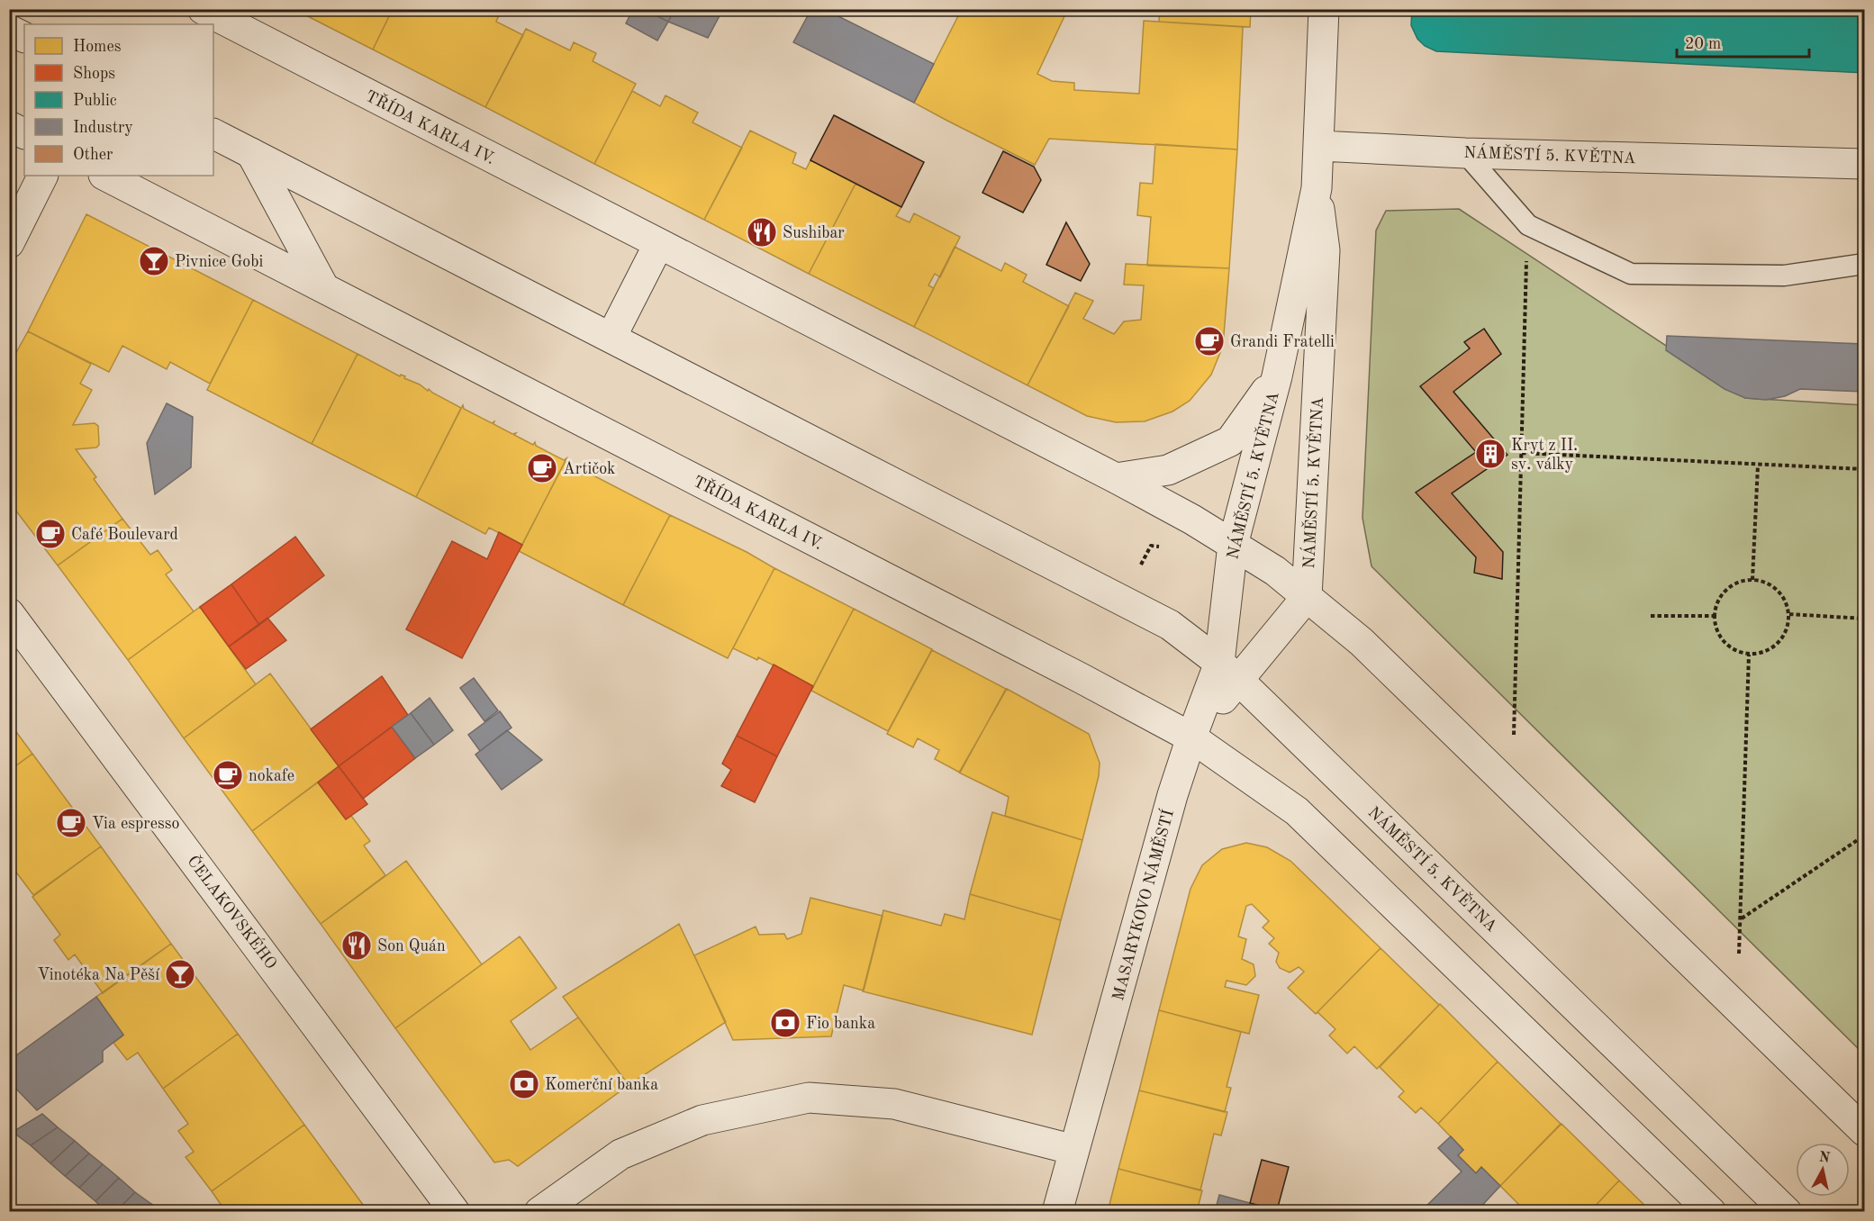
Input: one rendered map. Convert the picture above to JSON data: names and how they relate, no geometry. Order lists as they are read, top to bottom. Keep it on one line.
{"streets":{"street":["TŘÍDA KARLA IV.","NÁMĚSTÍ 5. KVĚTNA","MASARYKOVO NÁMĚSTÍ","ČELAKOVSKÉHO"]},"crossings":[["TŘÍDA KARLA IV.","NÁMĚSTÍ 5. KVĚTNA"],["TŘÍDA KARLA IV.","MASARYKOVO NÁMĚSTÍ"],["NÁMĚSTÍ 5. KVĚTNA","MASARYKOVO NÁMĚSTÍ"]],"places":{"restaurant":["Sushibar","Son Quán"],"bar":["Pivnice Gobi","Vinotéka Na Pěší"],"cafe":["Grandi Fratelli","Artičok","Café Boulevard","nokafe","Via espresso"],"building":["Kryt z II. sv. války"],"bank":["Fio banka","Komerční banka"]},"legend":["Homes","Shops","Public","Industry","Other"],"scale_bar":"20 m","north":"top"}
